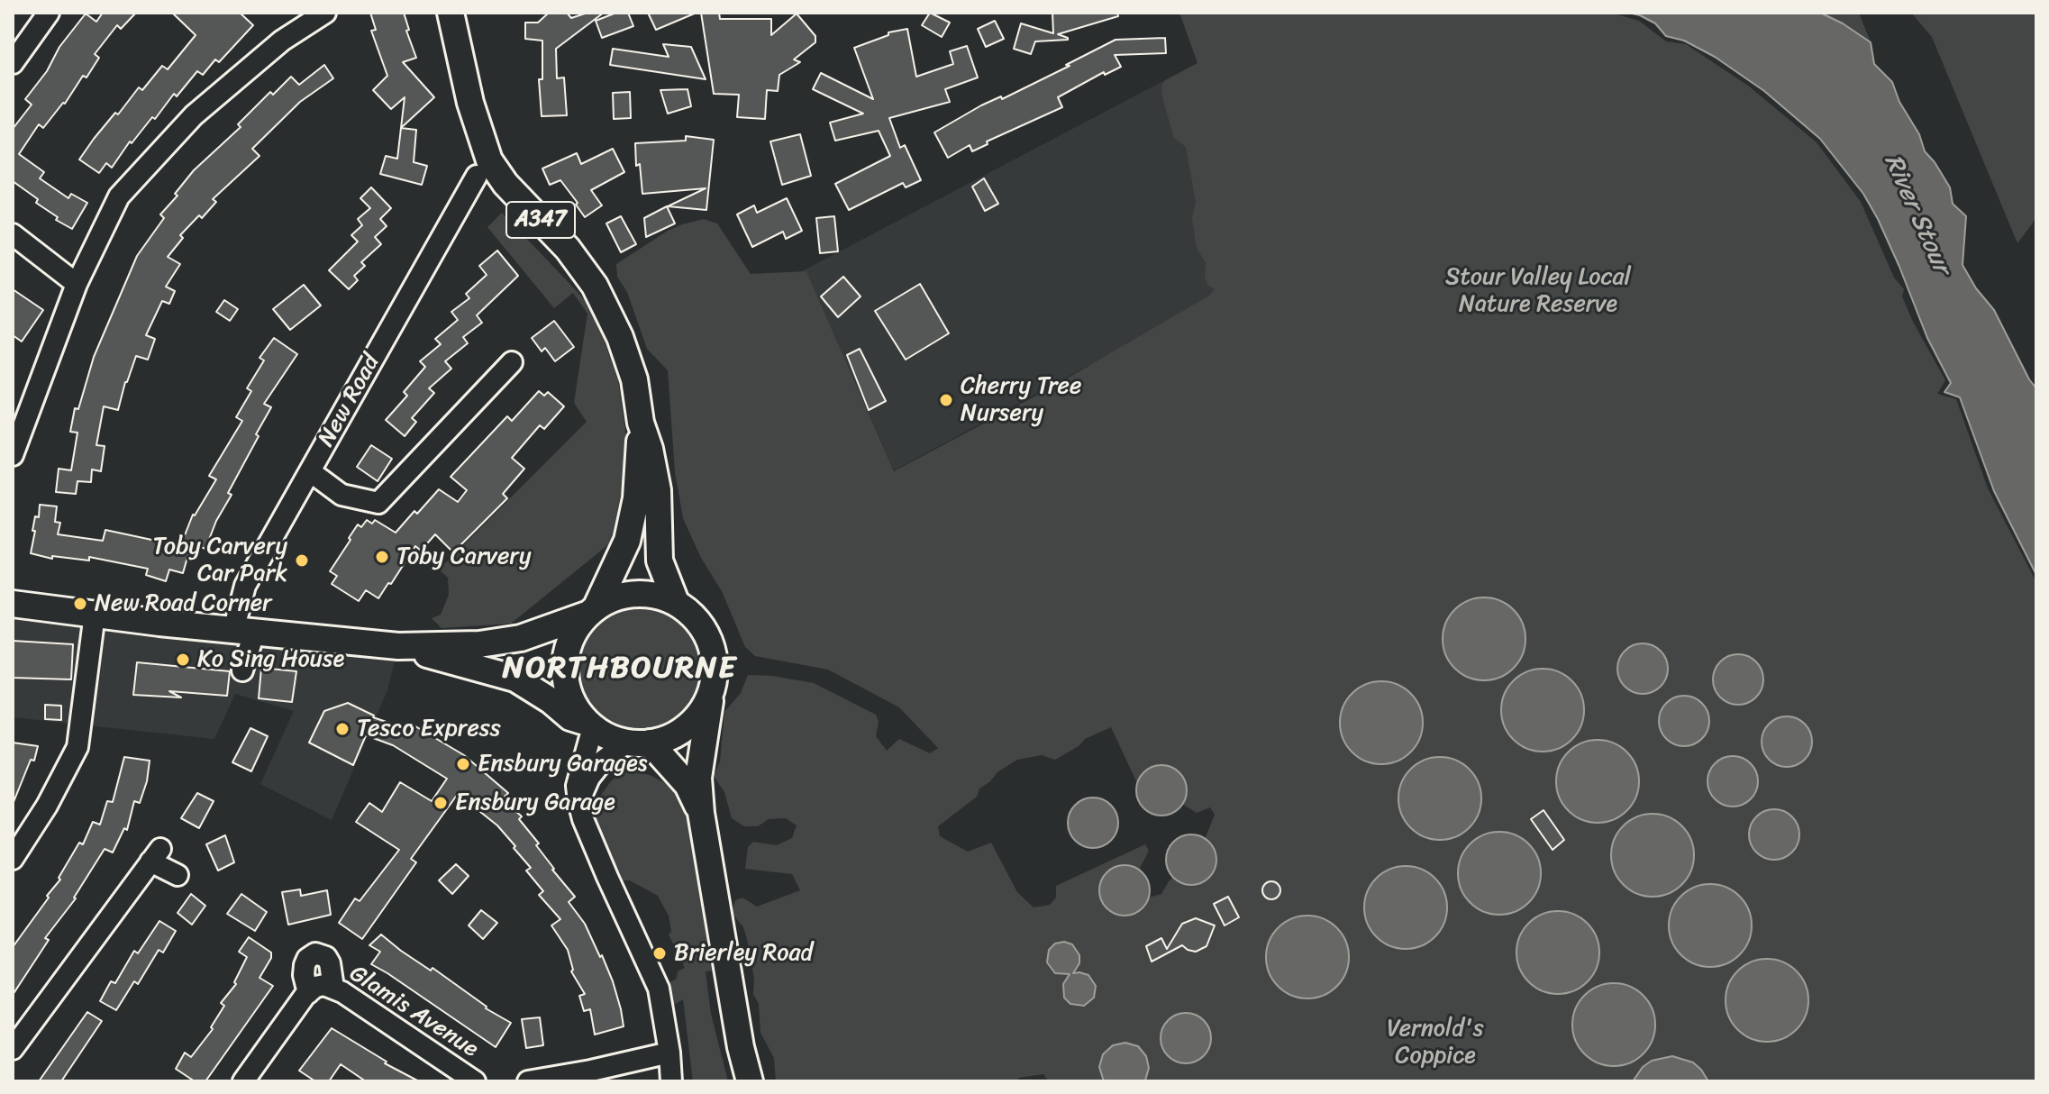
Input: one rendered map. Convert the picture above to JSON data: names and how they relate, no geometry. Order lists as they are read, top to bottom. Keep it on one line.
{"streets":{"main road":["A347"],"street":["New Road","Glamis Avenue"]},"districts":["NORTHBOURNE"],"water":["River Stour"],"parks":["Stour Valley Local Nature Reserve","Vernold's Coppice"],"places":["Cherry Tree Nursery","Toby Carvery","Toby Carvery Car Park","New Road Corner","Ko Sing House","Tesco Express","Ensbury Garages","Ensbury Garage","Brierley Road"]}
